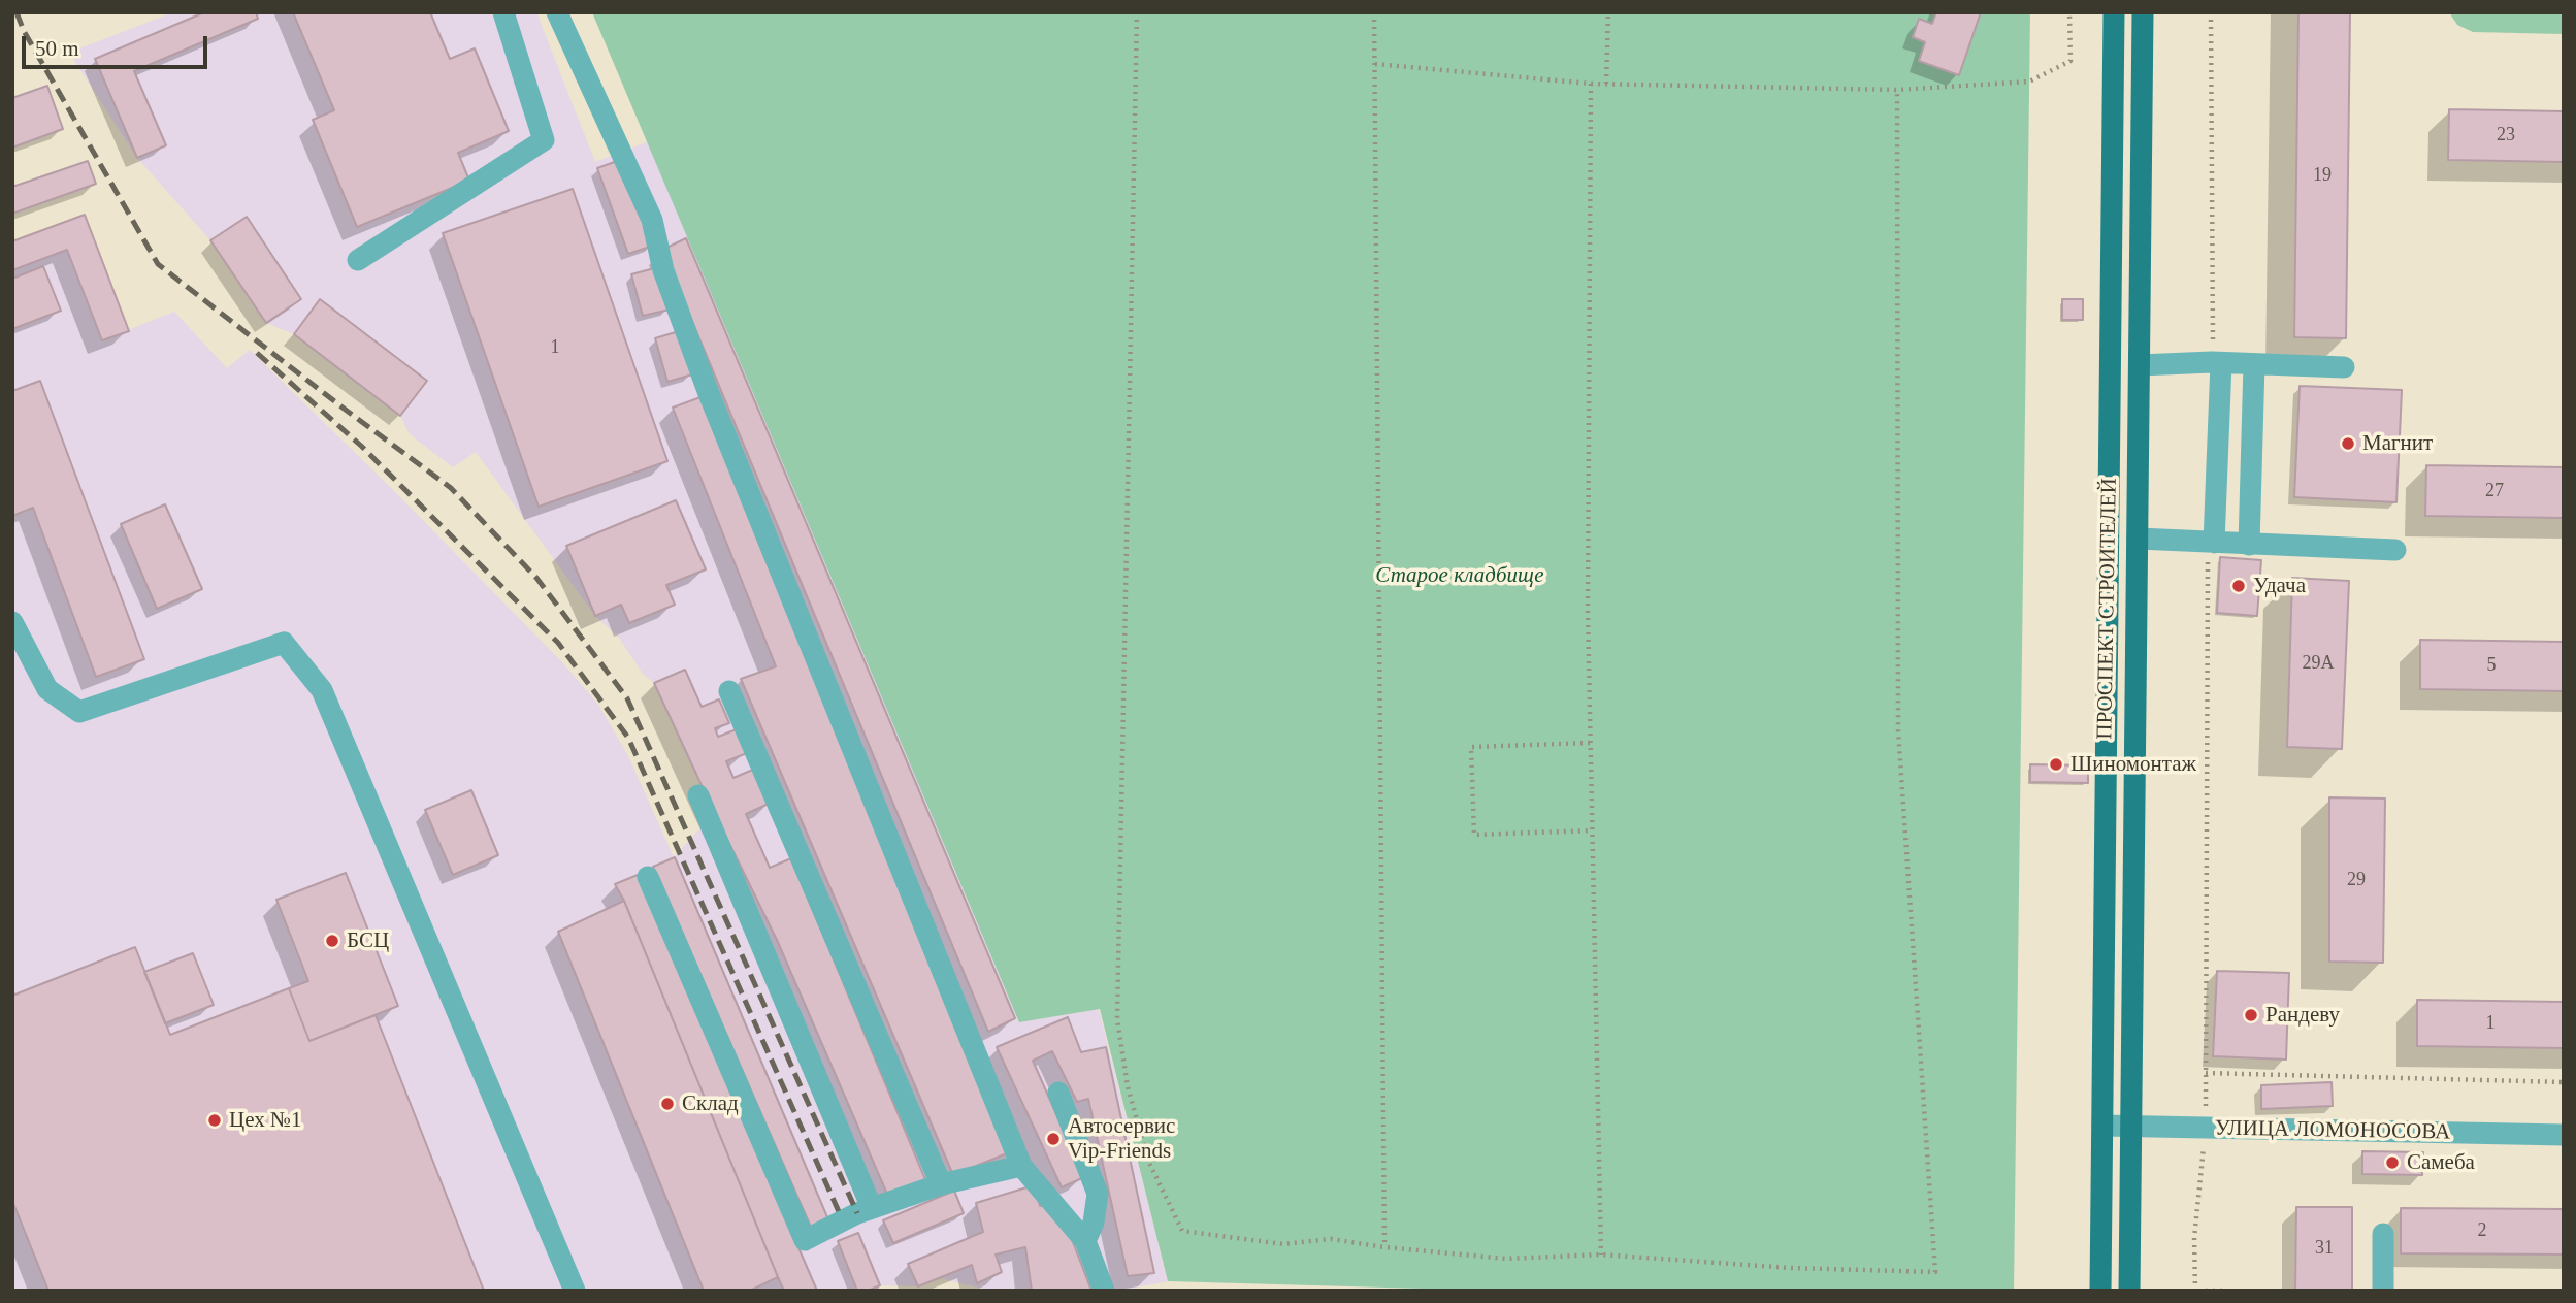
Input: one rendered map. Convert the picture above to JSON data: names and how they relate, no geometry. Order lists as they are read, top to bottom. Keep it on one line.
{"streets":{"main road":["ПРОСПЕКТ СТРОИТЕЛЕЙ"],"street":["УЛИЦА ЛОМОНОСОВА"]},"crossings":[["ПРОСПЕКТ СТРОИТЕЛЕЙ","УЛИЦА ЛОМОНОСОВА"]],"parks":["Старое кладбище"],"places":["Магнит","Удача","Шиномонтаж","БСЦ","Рандеву","Склад","Цех №1","Автосервис Vip-Friends","Самеба"],"house_numbers":["23","19","1","27","29А","5","29","1","2","31"],"scale_bar":"50 m"}
